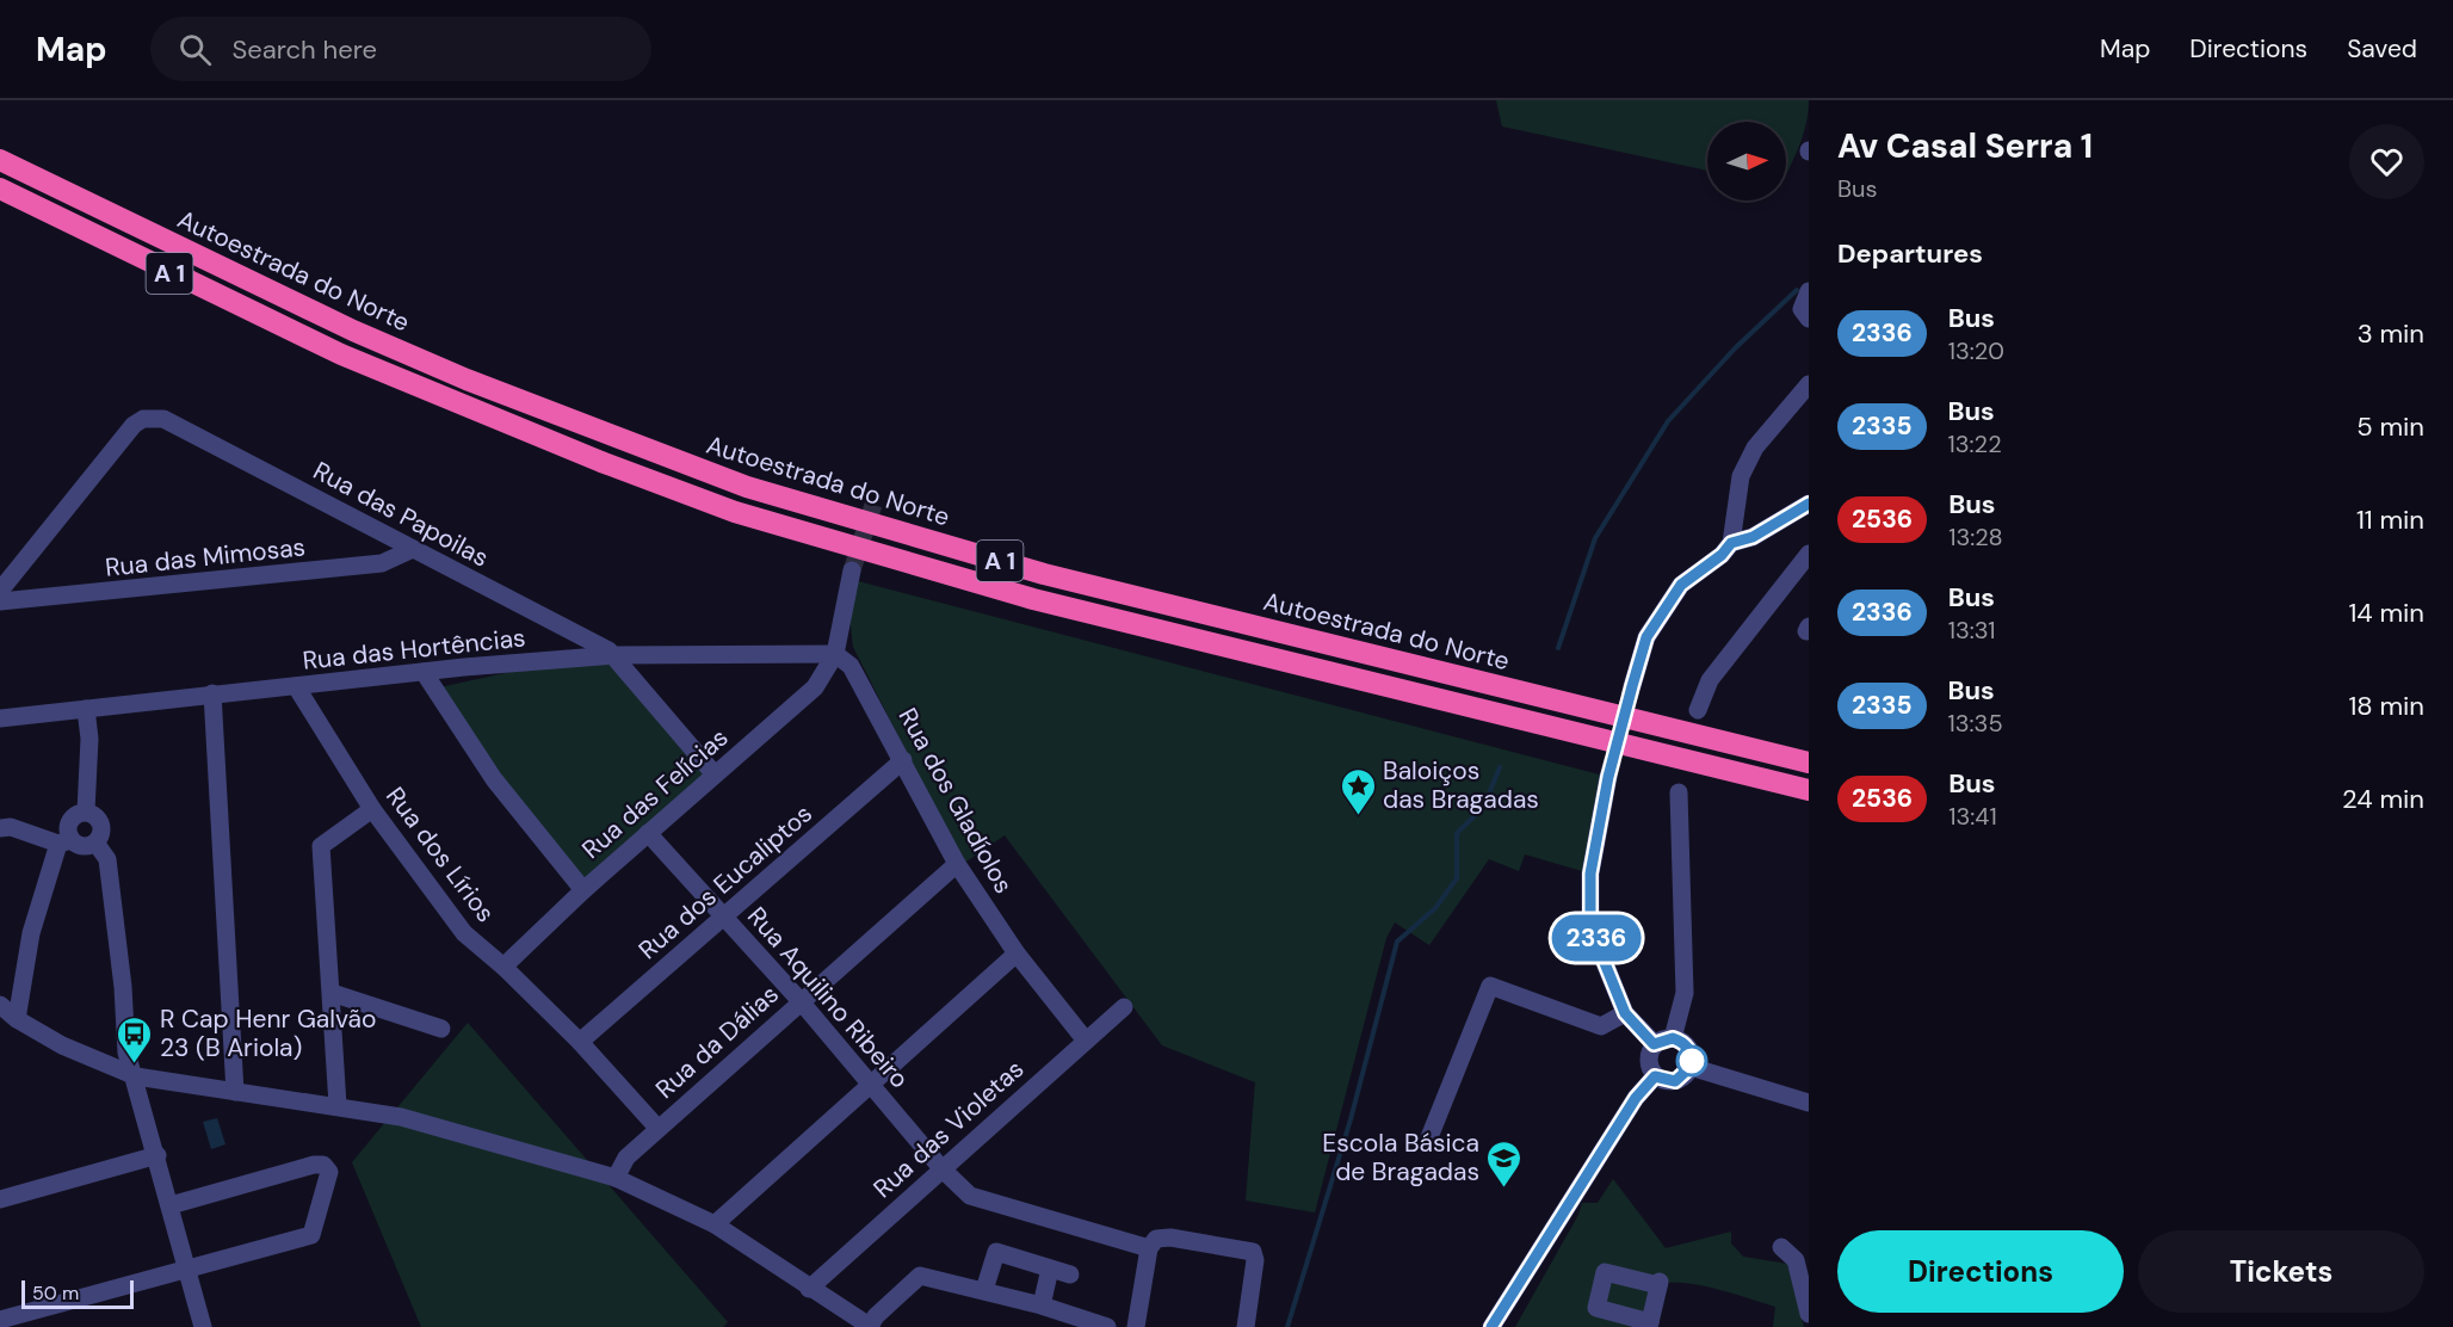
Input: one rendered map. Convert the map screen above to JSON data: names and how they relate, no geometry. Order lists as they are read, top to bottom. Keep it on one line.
{"streets":{"highway":["Autoestrada do Norte","A 1"],"street":["Rua das Papoilas","Rua das Mimosas","Rua das Hortências","Rua das Felícias","Rua dos Gladíolos","Rua dos Lírios","Rua dos Eucaliptos","Rua Aquilino Ribeiro","Rua da Dálias","Rua das Violetas"]},"crossings":[["Rua das Papoilas","Rua das Mimosas"],["Rua das Papoilas","Rua das Hortências"],["Rua das Hortências","Rua das Felícias"],["Rua das Hortências","Rua dos Gladíolos"],["Rua das Hortências","Rua dos Lírios"],["Rua das Felícias","Rua dos Gladíolos"],["Rua das Felícias","Rua dos Lírios"],["Rua das Felícias","Rua Aquilino Ribeiro"],["Rua dos Gladíolos","Rua dos Eucaliptos"],["Rua dos Gladíolos","Rua da Dálias"],["Rua dos Gladíolos","Rua das Violetas"],["Rua dos Lírios","Rua dos Eucaliptos"],["Rua dos Lírios","Rua da Dálias"],["Rua dos Eucaliptos","Rua Aquilino Ribeiro"],["Rua Aquilino Ribeiro","Rua da Dálias"],["Rua Aquilino Ribeiro","Rua das Violetas"]],"places":{"place":["Baloiços das Bragadas"],"bus stop":["R Cap Henr Galvão 23 (B Ariola)"],"school or university":["Escola Básica de Bragadas"]},"lines":["bus line 2336"],"scale_bar":"50 m","north":"right","page":{"header":"Map","search":"Search here","nav":["Map","Directions","Saved"],"on_map":"2336","heading":[["Av Casal Serra 1","Bus"],"Departures"],"list":[{"mark":"2336","name":"Bus","note":"13:20","value":"3 min"},{"mark":"2335","name":"Bus","note":"13:22","value":"5 min"},{"mark":"2536","name":"Bus","note":"13:28","value":"11 min"},{"mark":"2336","name":"Bus","note":"13:31","value":"14 min"},{"mark":"2335","name":"Bus","note":"13:35","value":"18 min"},{"mark":"2536","name":"Bus","note":"13:41","value":"24 min"}],"buttons":["Directions","Tickets"],"scale":"50 m"}}
